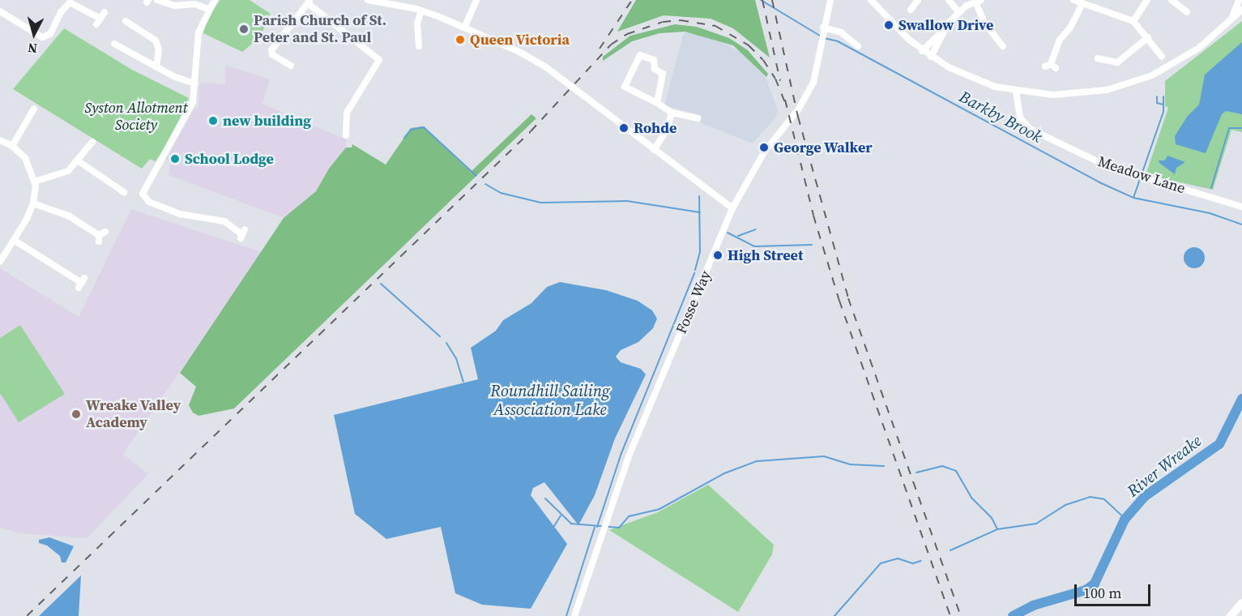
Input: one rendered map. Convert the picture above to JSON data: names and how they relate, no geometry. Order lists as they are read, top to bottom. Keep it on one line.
{"streets":{"street":["Meadow Lane","Fosse Way"]},"water":["Barkby Brook","Roundhill Sailing Association Lake","River Wreake"],"parks":["Syston Allotment Society"],"places":["Swallow Drive","Parish Church of St. Peter and St. Paul","Queen Victoria","new building","Rohde","George Walker","School Lodge","High Street","Wreake Valley Academy"],"scale_bar":"100 m","north":"bottom"}
